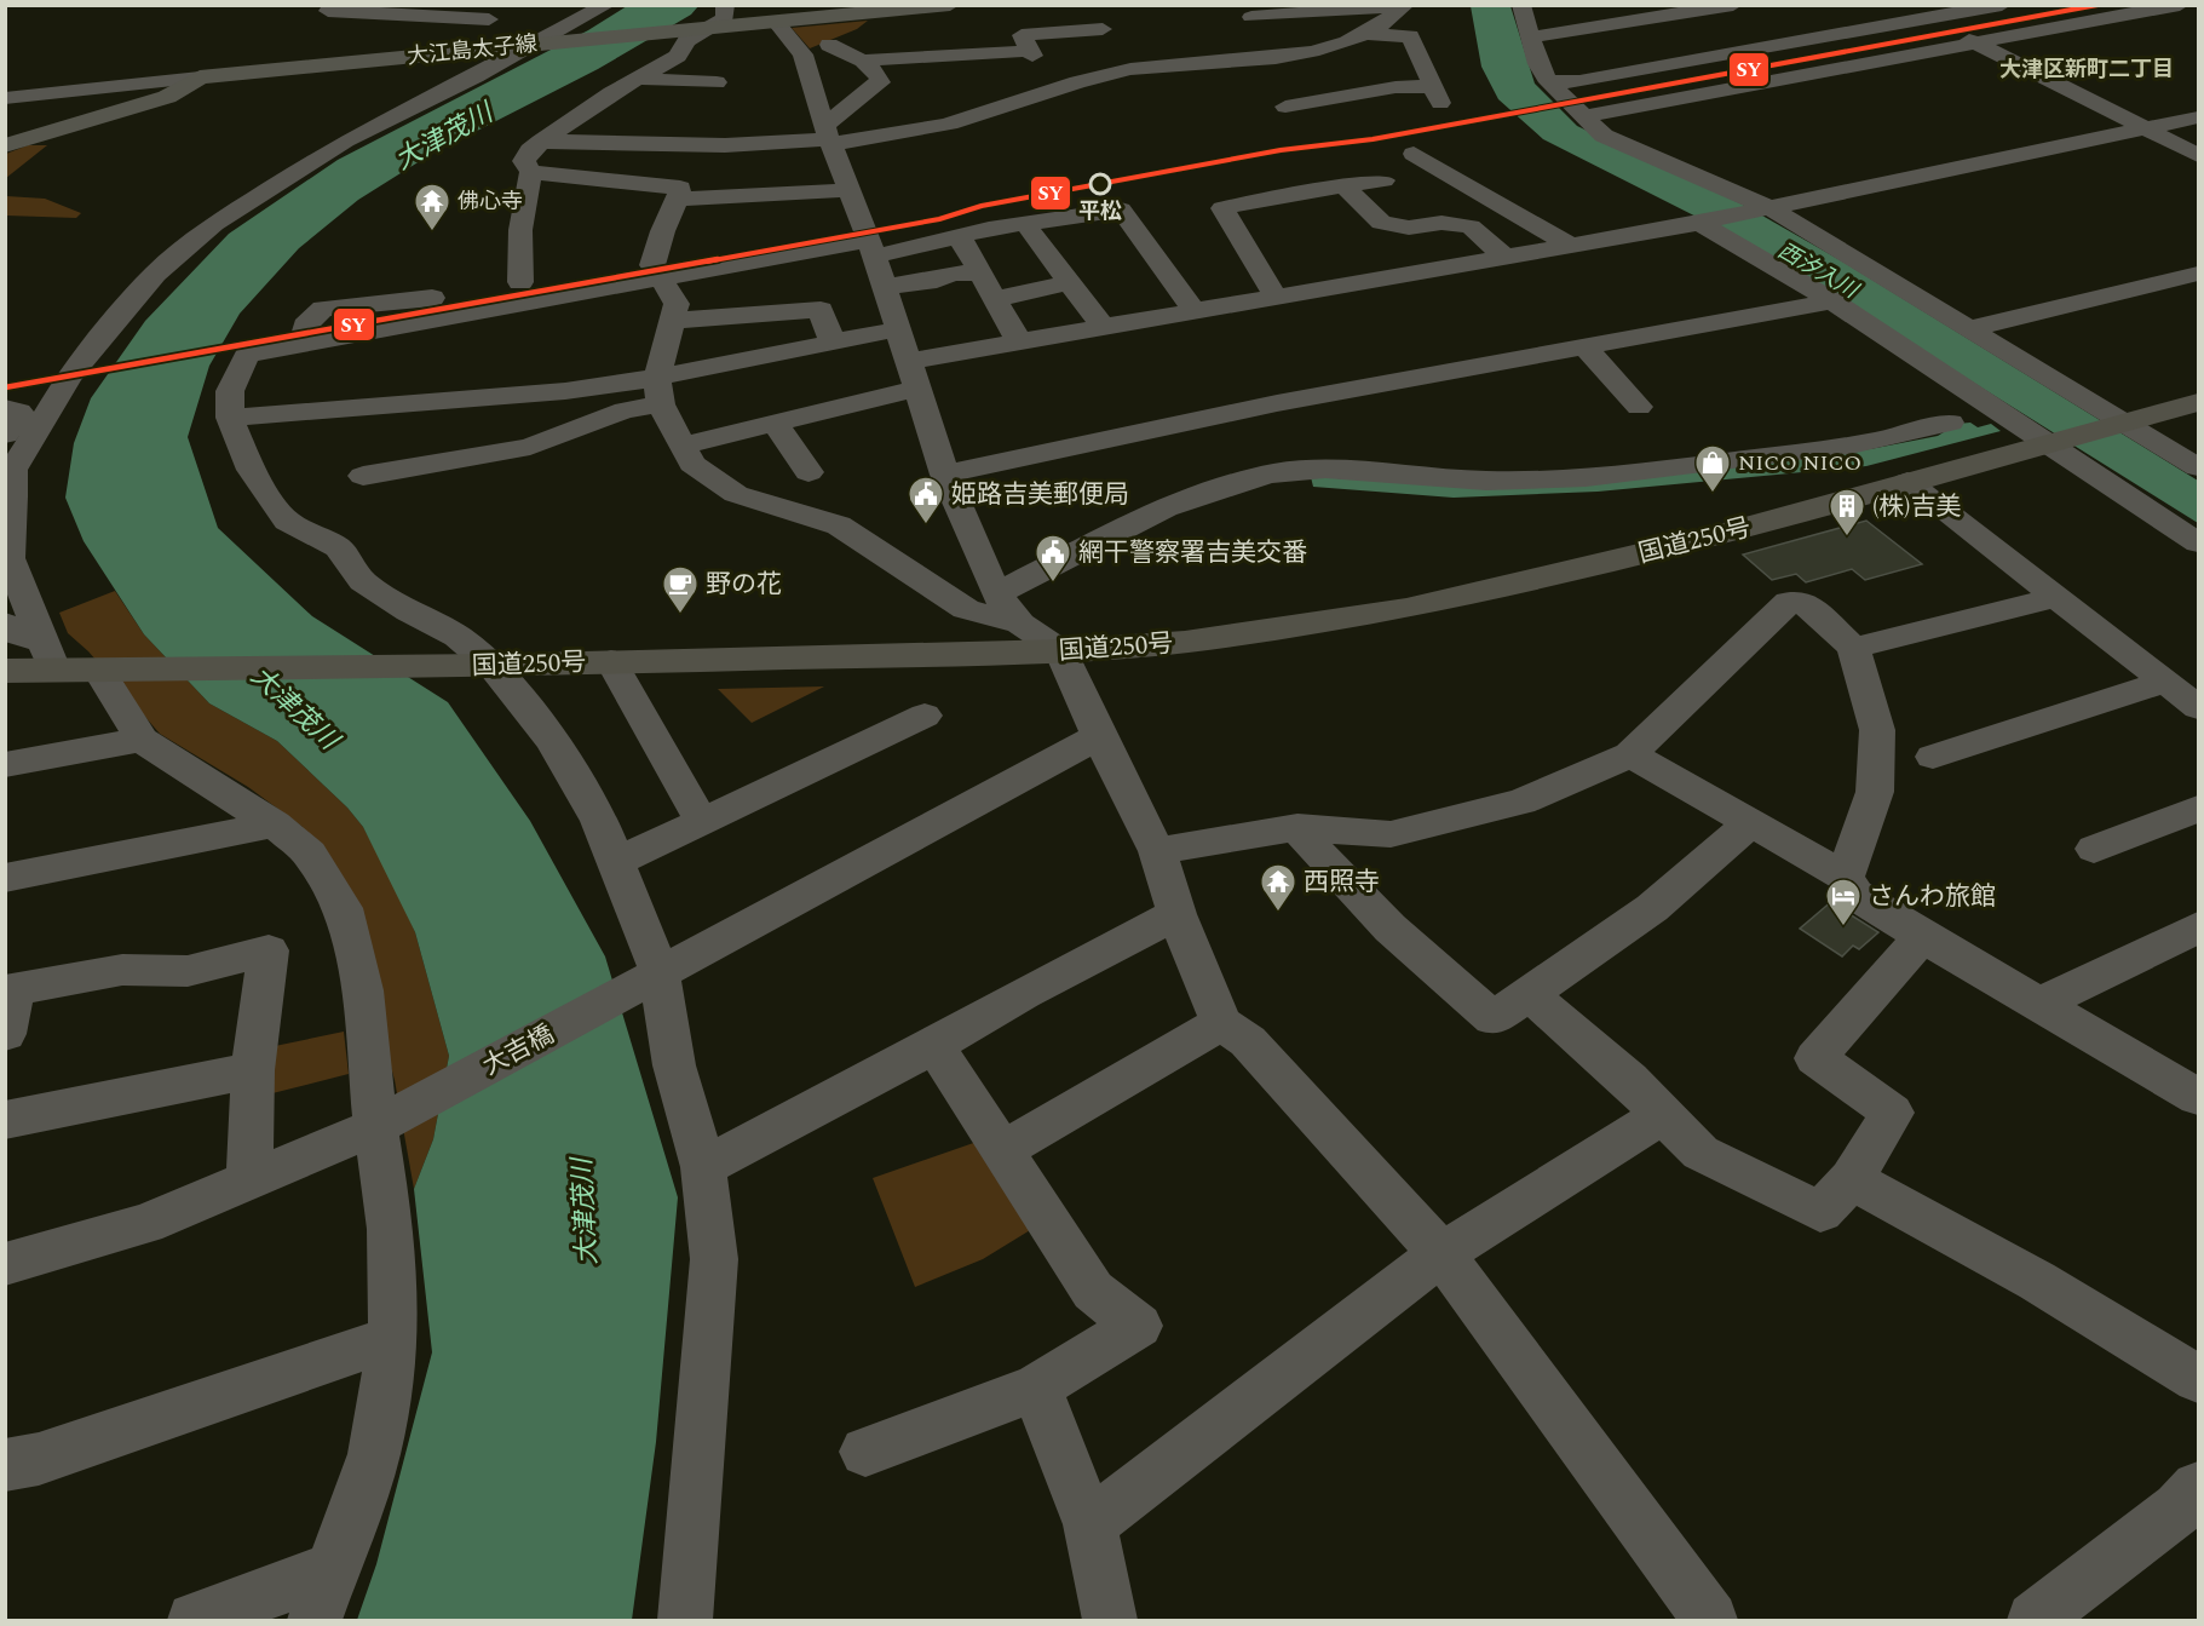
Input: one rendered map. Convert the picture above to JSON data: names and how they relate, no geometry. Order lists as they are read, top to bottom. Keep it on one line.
{"streets":{"highway":["国道250号"],"main road":["大江島太子線"],"street":["大吉橋"]},"districts":["大津区新町二丁目"],"water":["大津茂川","西汐入川"],"places":{"other":["平松"],"temple":["佛心寺","西照寺"],"shop":["NICO NICO"],"public building":["姫路吉美郵便局","網干警察署吉美交番"],"building":["(株)吉美"],"cafe":["野の花"],"hotel":["さんわ旅館"]},"lines":["transit line SY"]}
